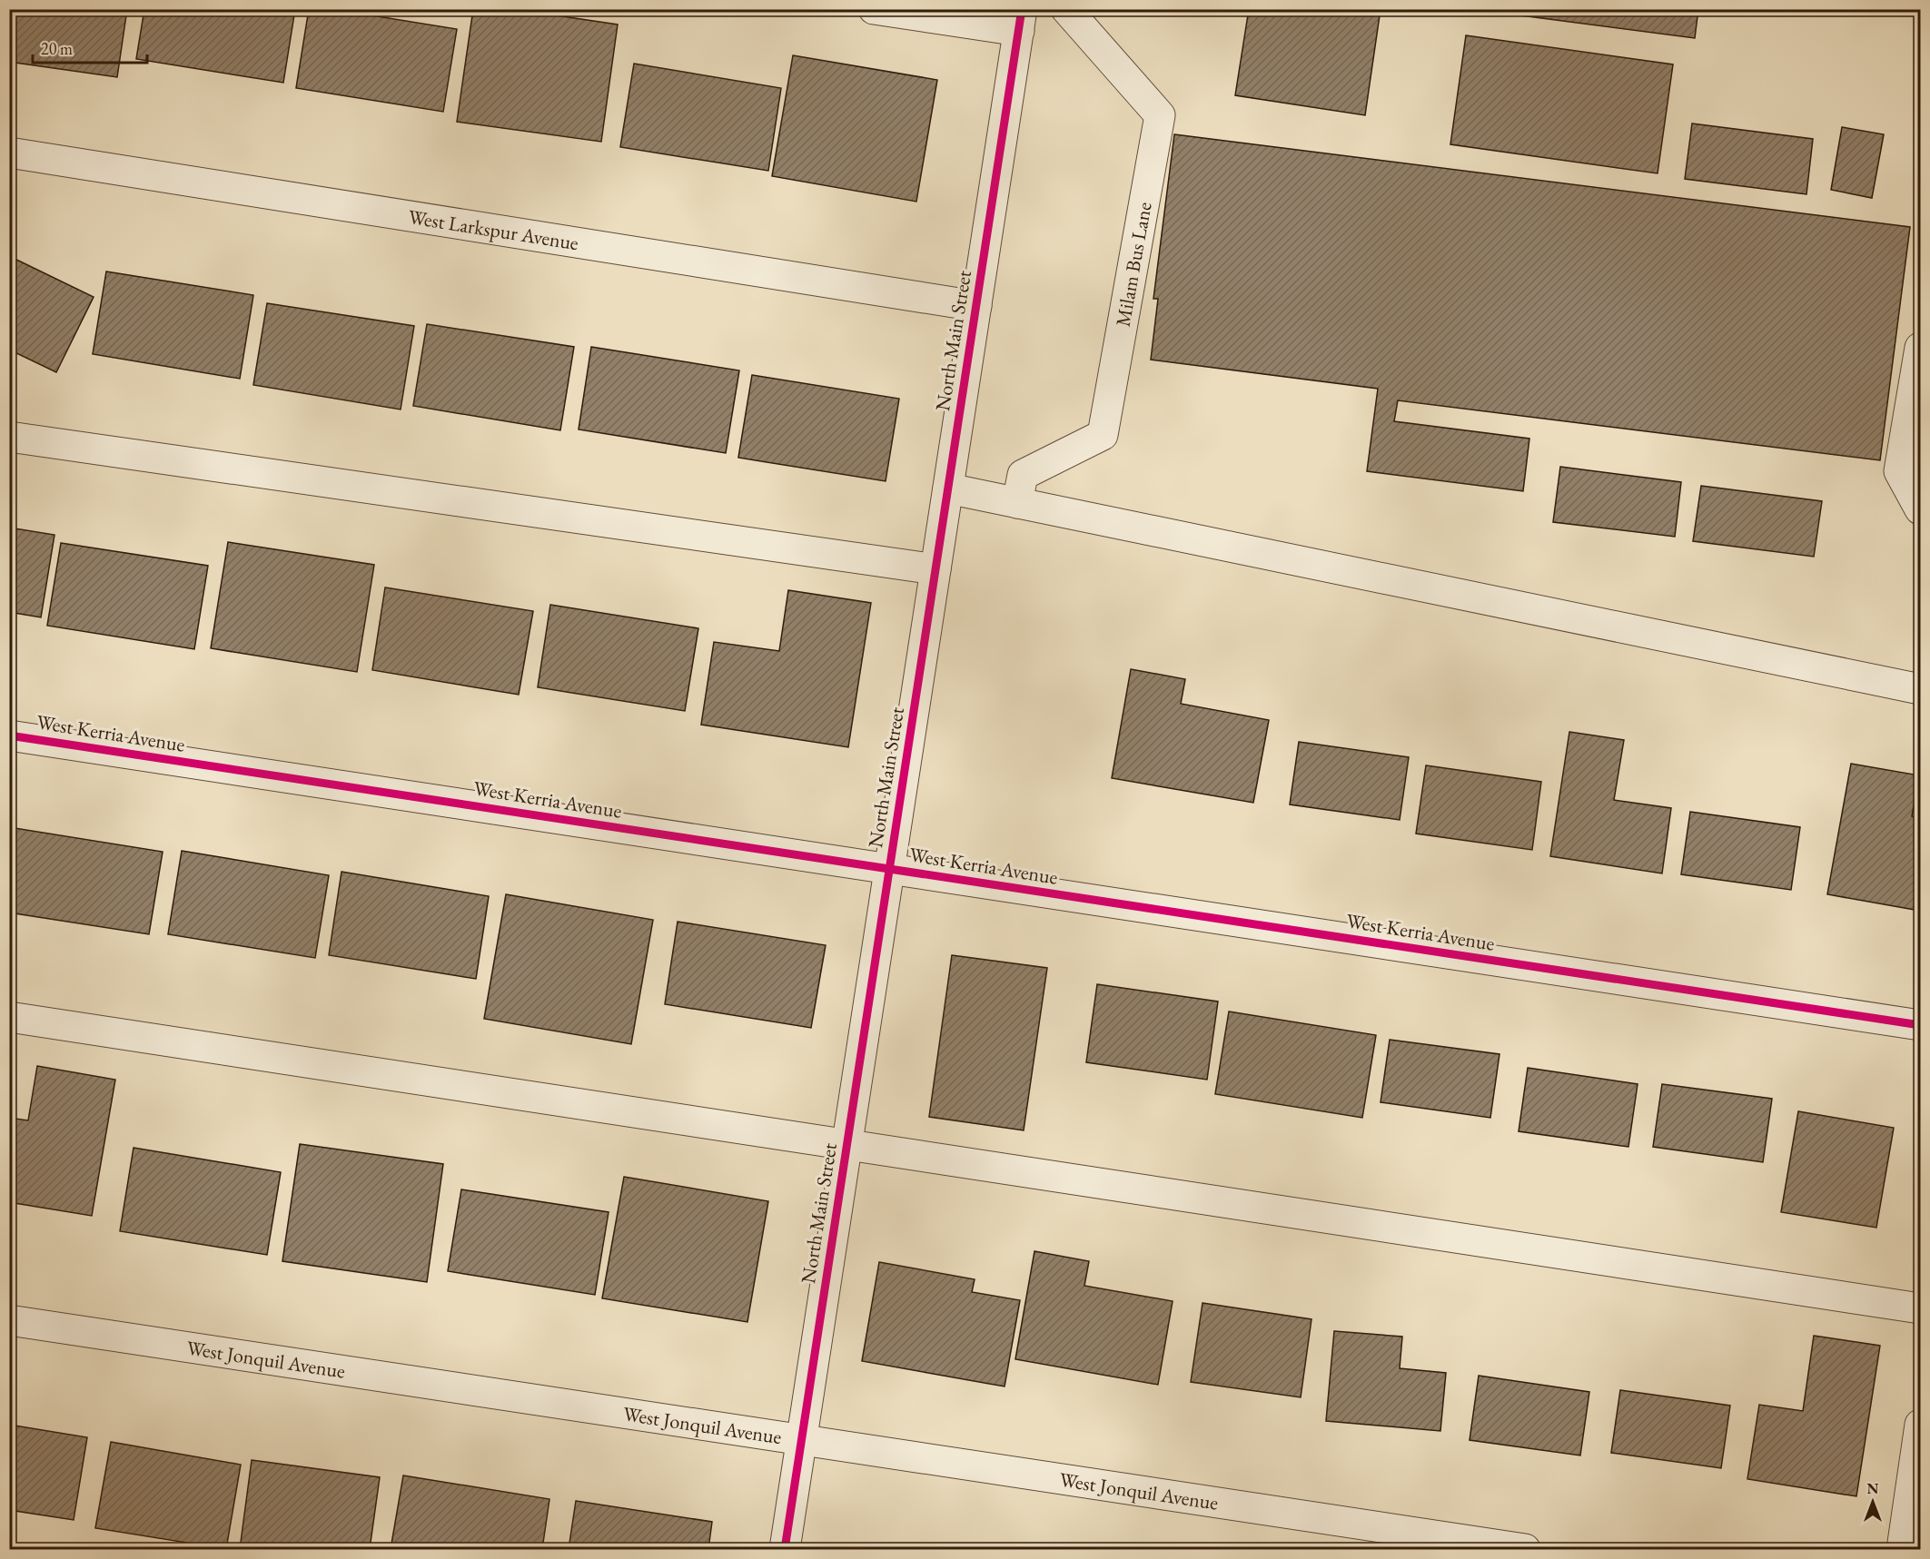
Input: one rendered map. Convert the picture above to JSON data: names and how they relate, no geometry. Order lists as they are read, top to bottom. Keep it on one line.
{"streets":{"street":["West Larkspur Avenue","Milam Bus Lane","North Main Street","West Kerria Avenue","West Jonquil Avenue"]},"crossings":[["West Larkspur Avenue","North Main Street"],["North Main Street","West Kerria Avenue"],["North Main Street","West Jonquil Avenue"]],"scale_bar":"20 m","north":"top"}
